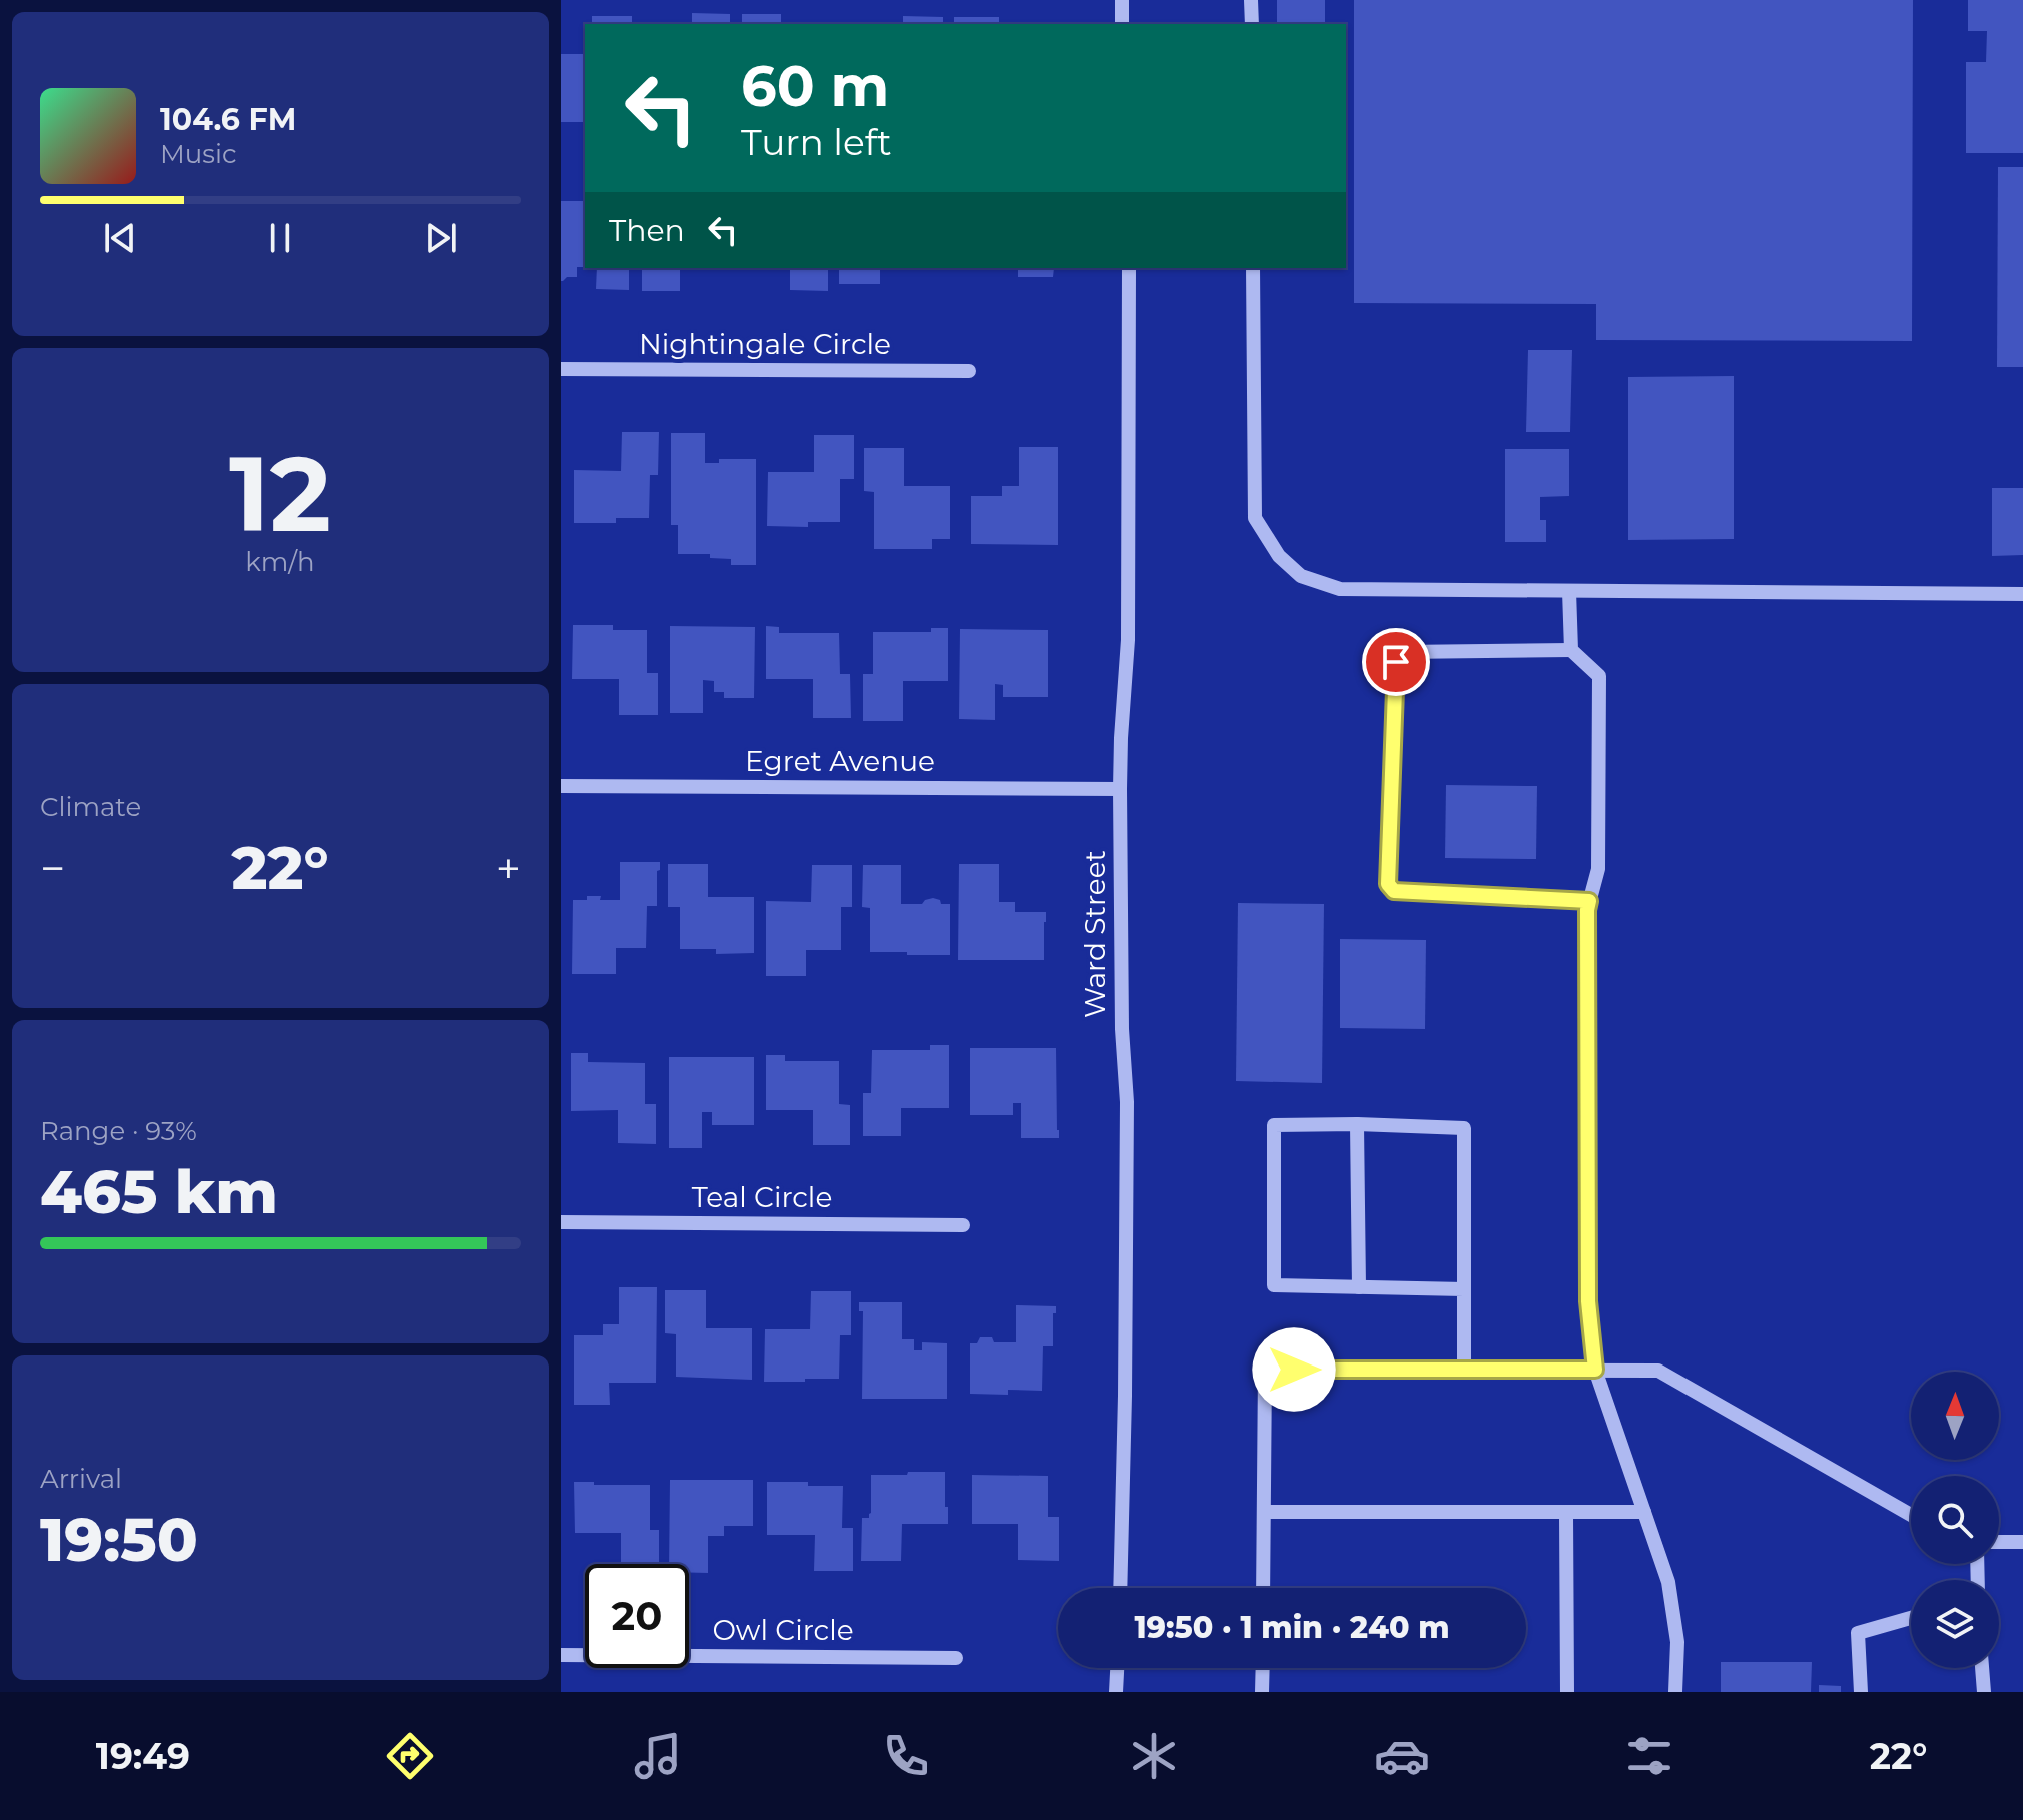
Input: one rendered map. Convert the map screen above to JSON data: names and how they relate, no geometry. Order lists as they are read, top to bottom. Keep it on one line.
{"streets":{"street":["Nightingale Circle","Egret Avenue","Ward Street","Teal Circle","Owl Circle"]},"crossings":[["Egret Avenue","Ward Street"]],"north":"top","page":{"turn":["60 m","Turn left"],"song":["104.6 FM","Music"],"then":"Then","tile":[["12","km/h"],"Climate",["Range · 93%","465 km"],["Arrival","19:50"]],"heat":["−","22°","+"],"limit":"20","trip":"19:50 · 1 min · 240 m","tabs":["19:49","22°"]}}
